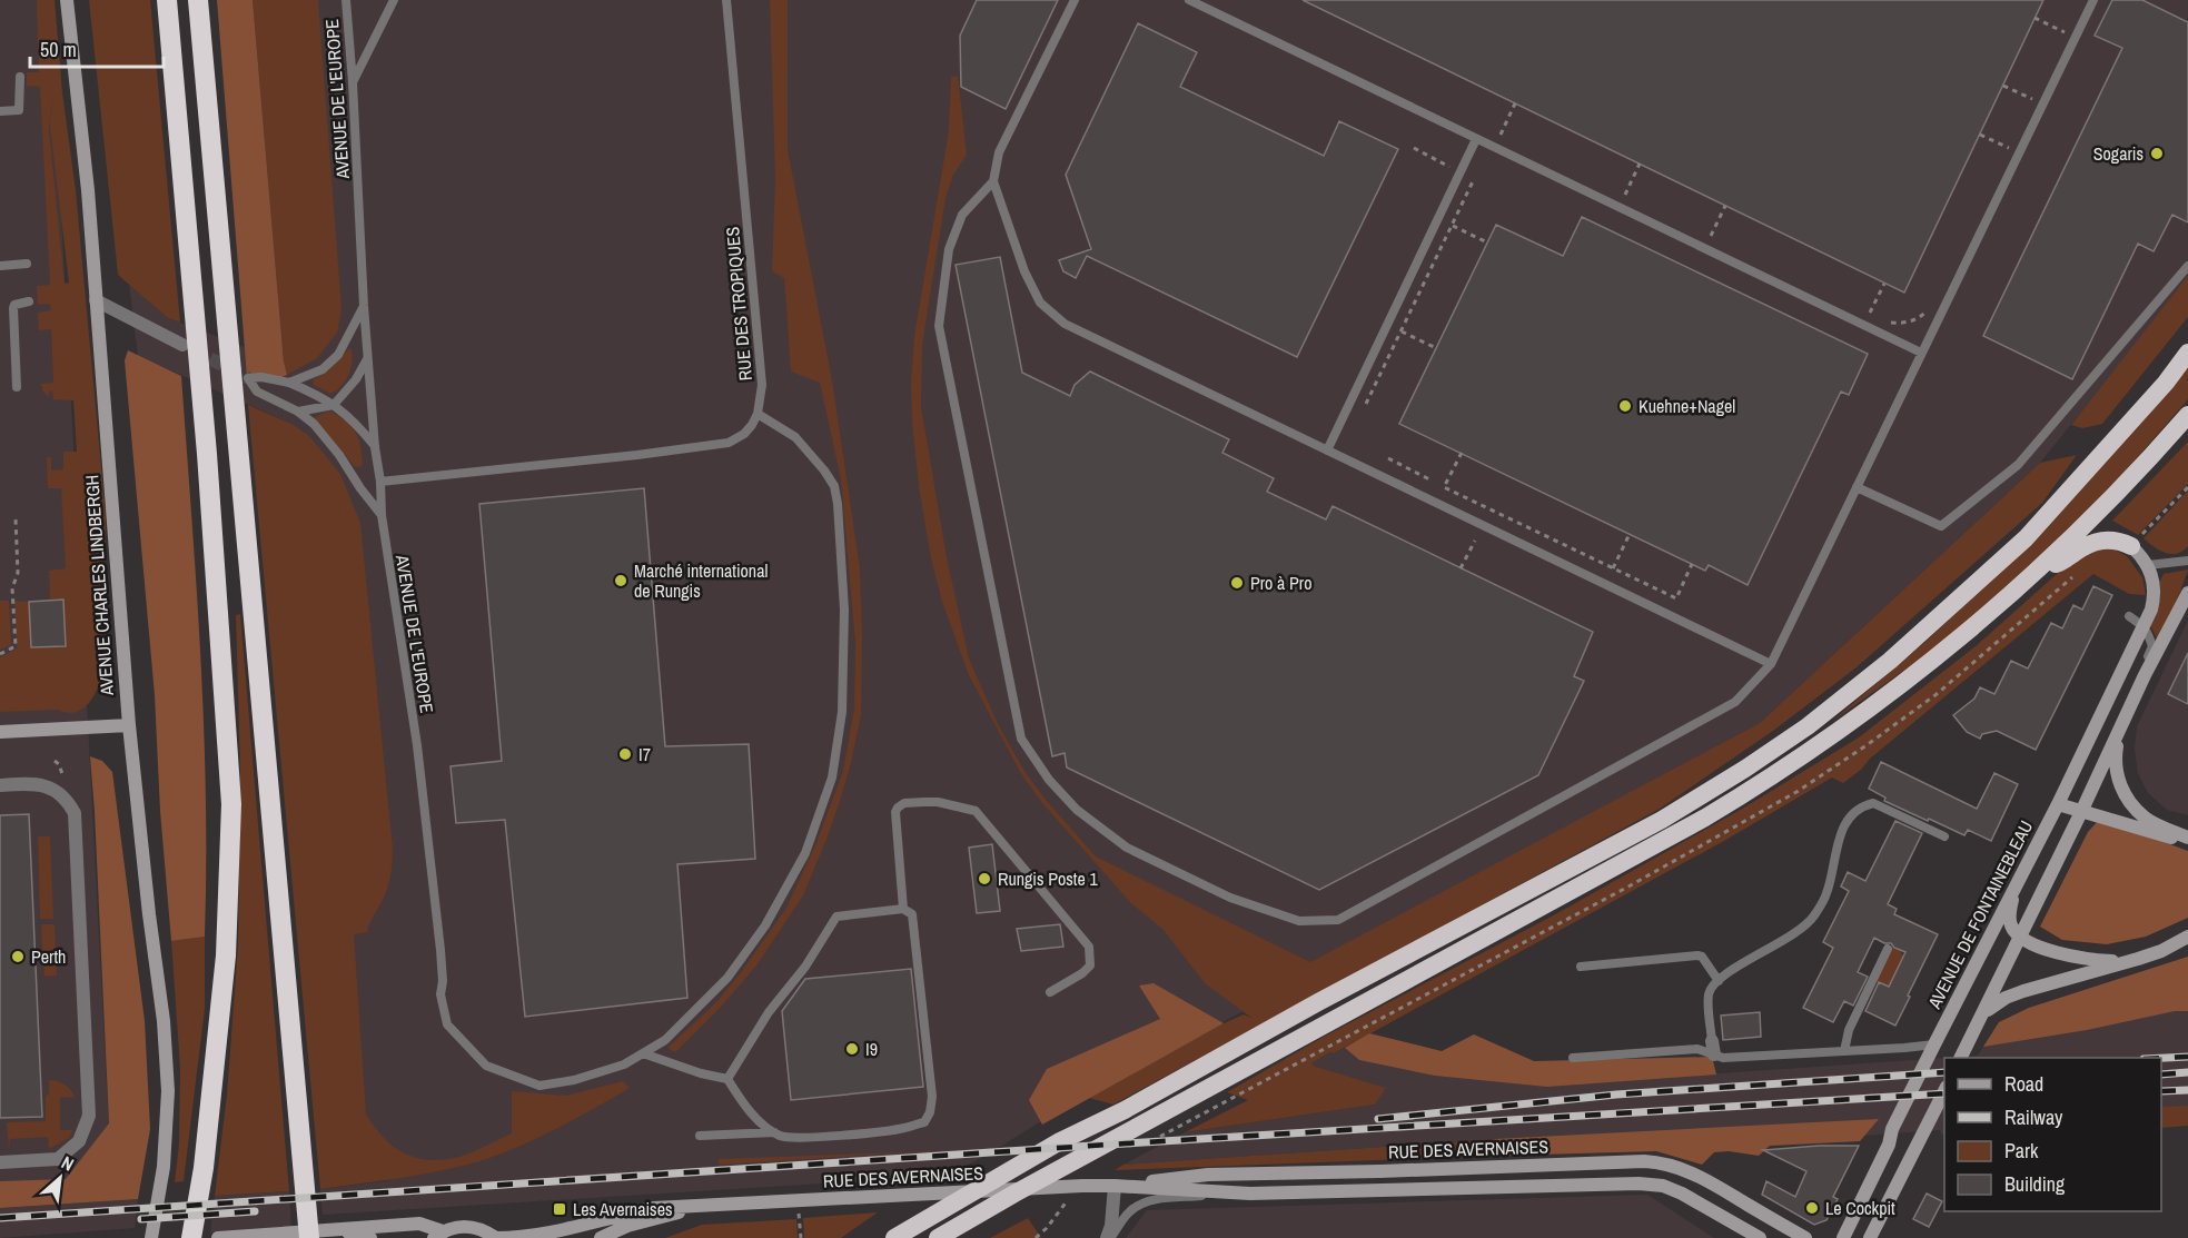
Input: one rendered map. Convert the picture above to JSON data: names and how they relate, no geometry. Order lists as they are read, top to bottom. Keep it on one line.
{"streets":{"main road":["AVENUE CHARLES LINDBERGH","AVENUE DE FONTAINEBLEAU","RUE DES AVERNAISES"],"lane":["AVENUE DE L'EUROPE","RUE DES TROPIQUES"]},"crossings":[["AVENUE DE L'EUROPE","RUE DES TROPIQUES"]],"places":{"other":["Sogaris","Kuehne+Nagel","Marché international de Rungis","Pro à Pro","I7","Rungis Poste 1","Perth","I9","Le Cockpit"],"transit":["Les Avernaises"]},"legend":["Road","Railway","Park","Building"],"scale_bar":"50 m","north":"top right"}
